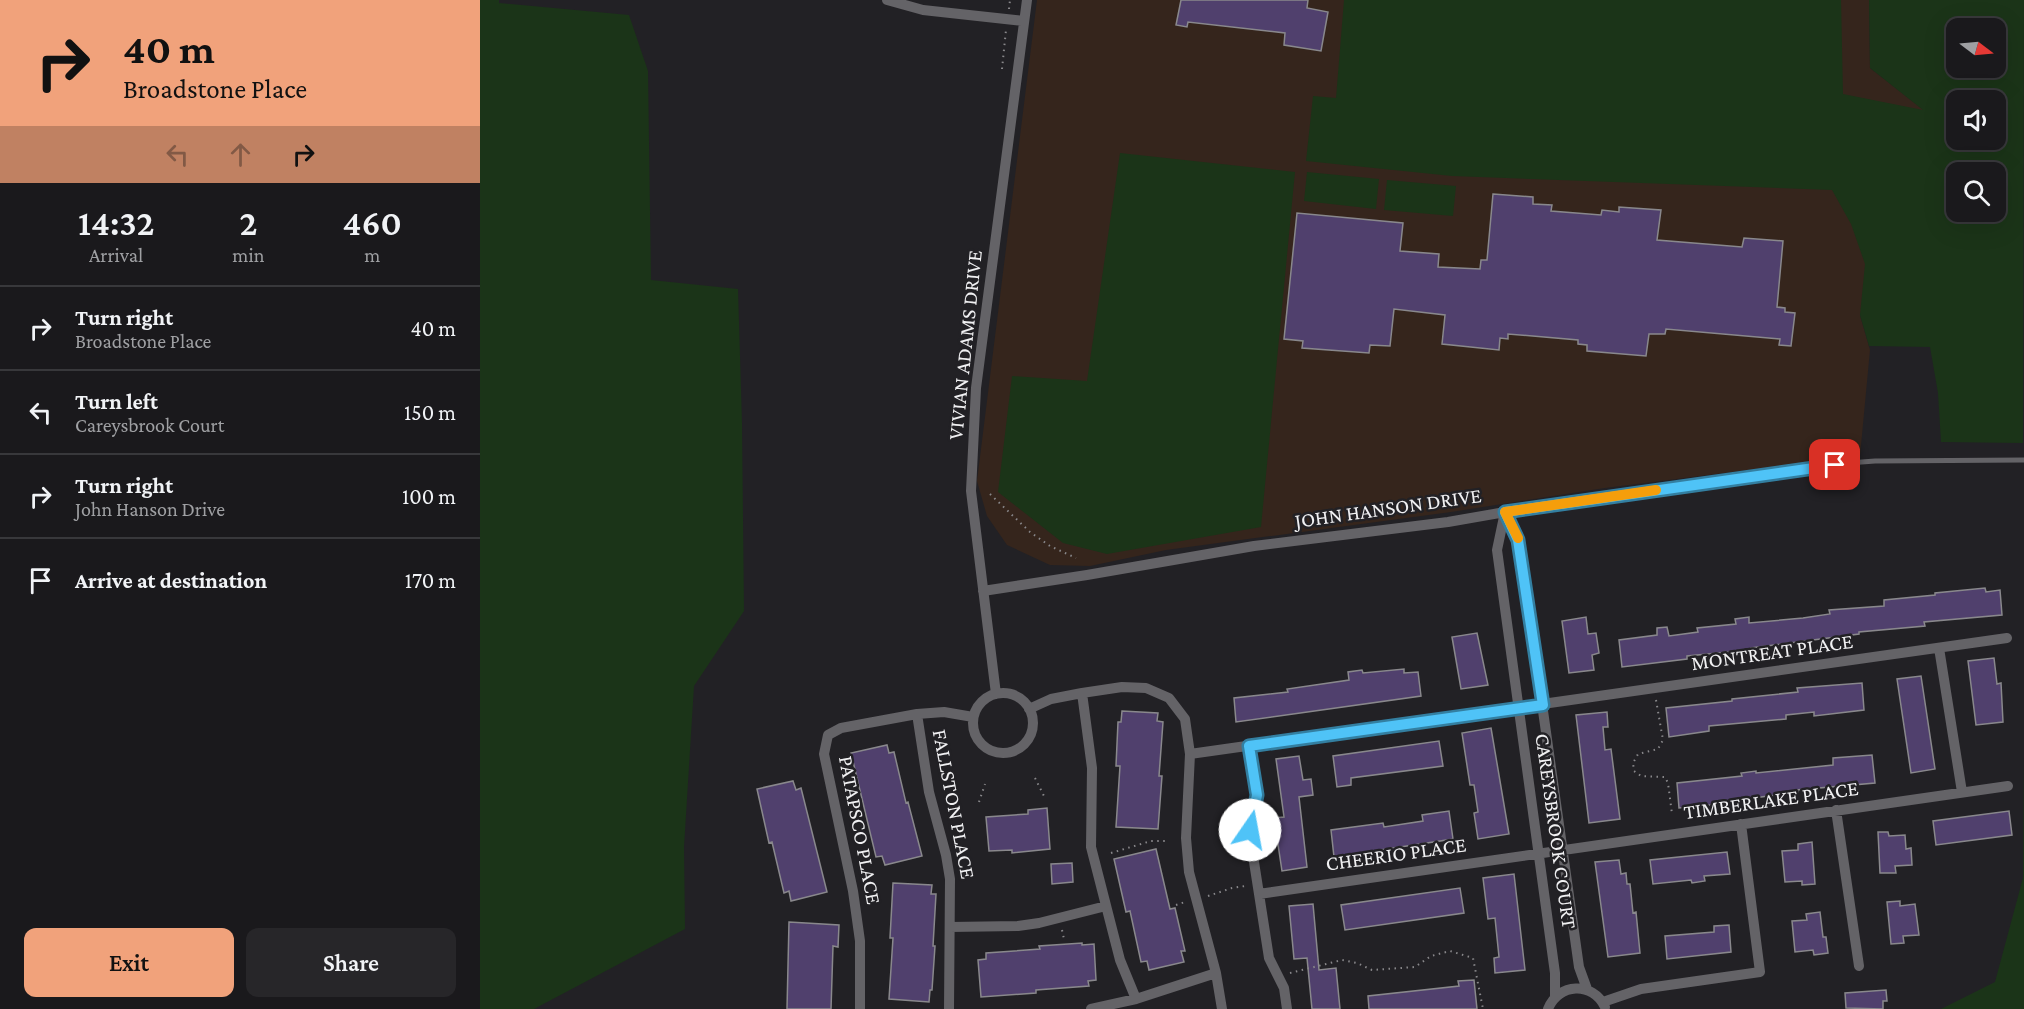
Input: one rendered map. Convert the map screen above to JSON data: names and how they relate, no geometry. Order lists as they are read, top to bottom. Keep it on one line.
{"streets":{"street":["VIVIAN ADAMS DRIVE","JOHN HANSON DRIVE","MONTREAT PLACE","TIMBERLAKE PLACE","FALLSTON PLACE","PATAPSCO PLACE","CAREYSBROOK COURT","CHEERIO PLACE"]},"crossings":[["VIVIAN ADAMS DRIVE","JOHN HANSON DRIVE"],["VIVIAN ADAMS DRIVE","PATAPSCO PLACE"],["JOHN HANSON DRIVE","CAREYSBROOK COURT"],["MONTREAT PLACE","CAREYSBROOK COURT"],["TIMBERLAKE PLACE","CAREYSBROOK COURT"],["TIMBERLAKE PLACE","CHEERIO PLACE"],["FALLSTON PLACE","PATAPSCO PLACE"],["CAREYSBROOK COURT","CHEERIO PLACE"]],"north":"right","page":{"turn":["40 m","Broadstone Place"],"eta":["14:32","Arrival","2","min","460","m"],"list":[{"name":"Turn right","note":"Broadstone Place","value":"40 m"},{"name":"Turn left","note":"Careysbrook Court","value":"150 m"},{"name":"Turn right","note":"John Hanson Drive","value":"100 m"},{"name":"Arrive at destination","value":"170 m"}],"buttons":["Exit","Share"]}}
